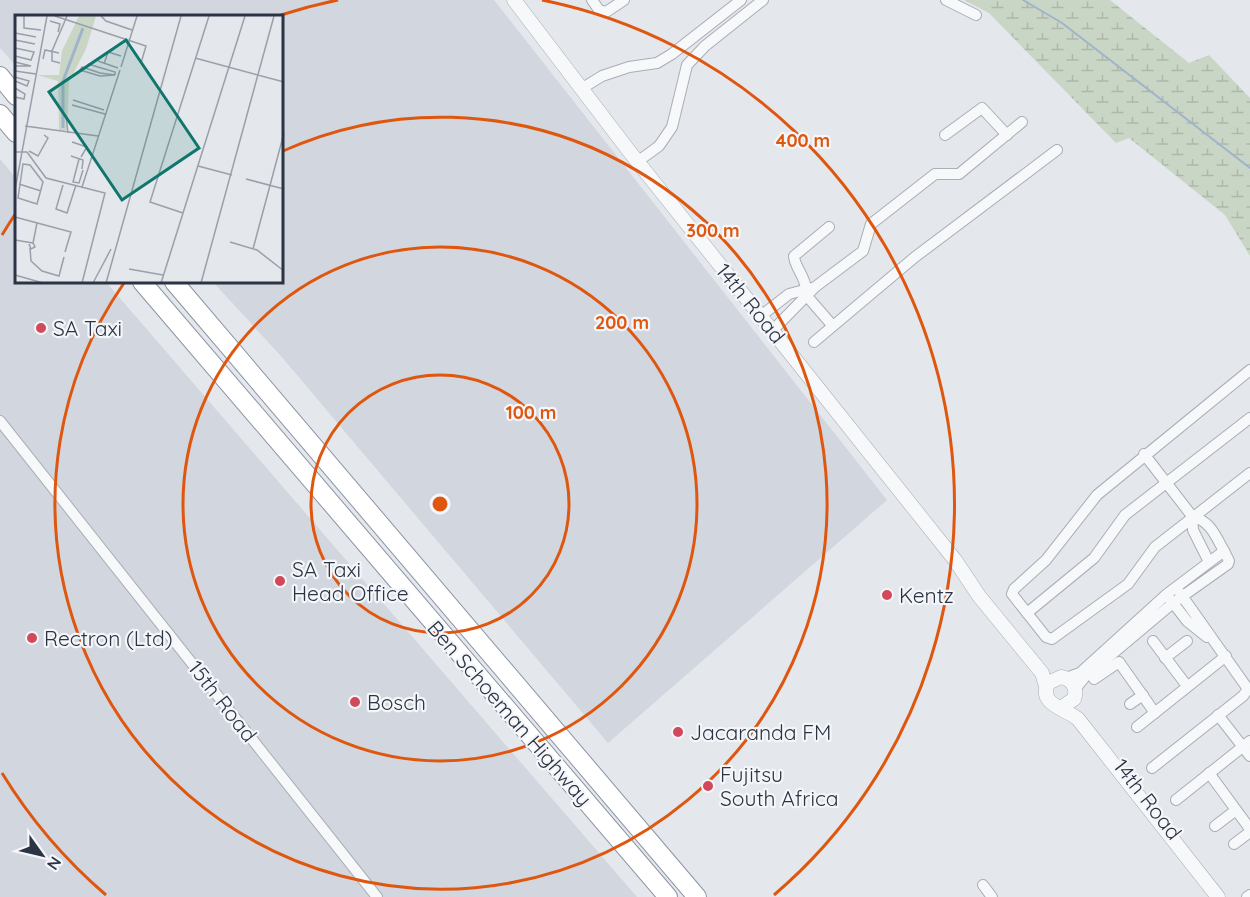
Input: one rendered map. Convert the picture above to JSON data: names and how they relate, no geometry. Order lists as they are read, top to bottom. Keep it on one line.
{"streets":{"highway":["Ben Schoeman Highway"],"street":["14th Road","15th Road"]},"places":["SA Taxi","SA Taxi Head Office","Kentz","Rectron (Ltd)","Bosch","Jacaranda FM","Fujitsu South Africa"],"north":"bottom right","rings":["400 m","300 m","200 m","100 m"]}
